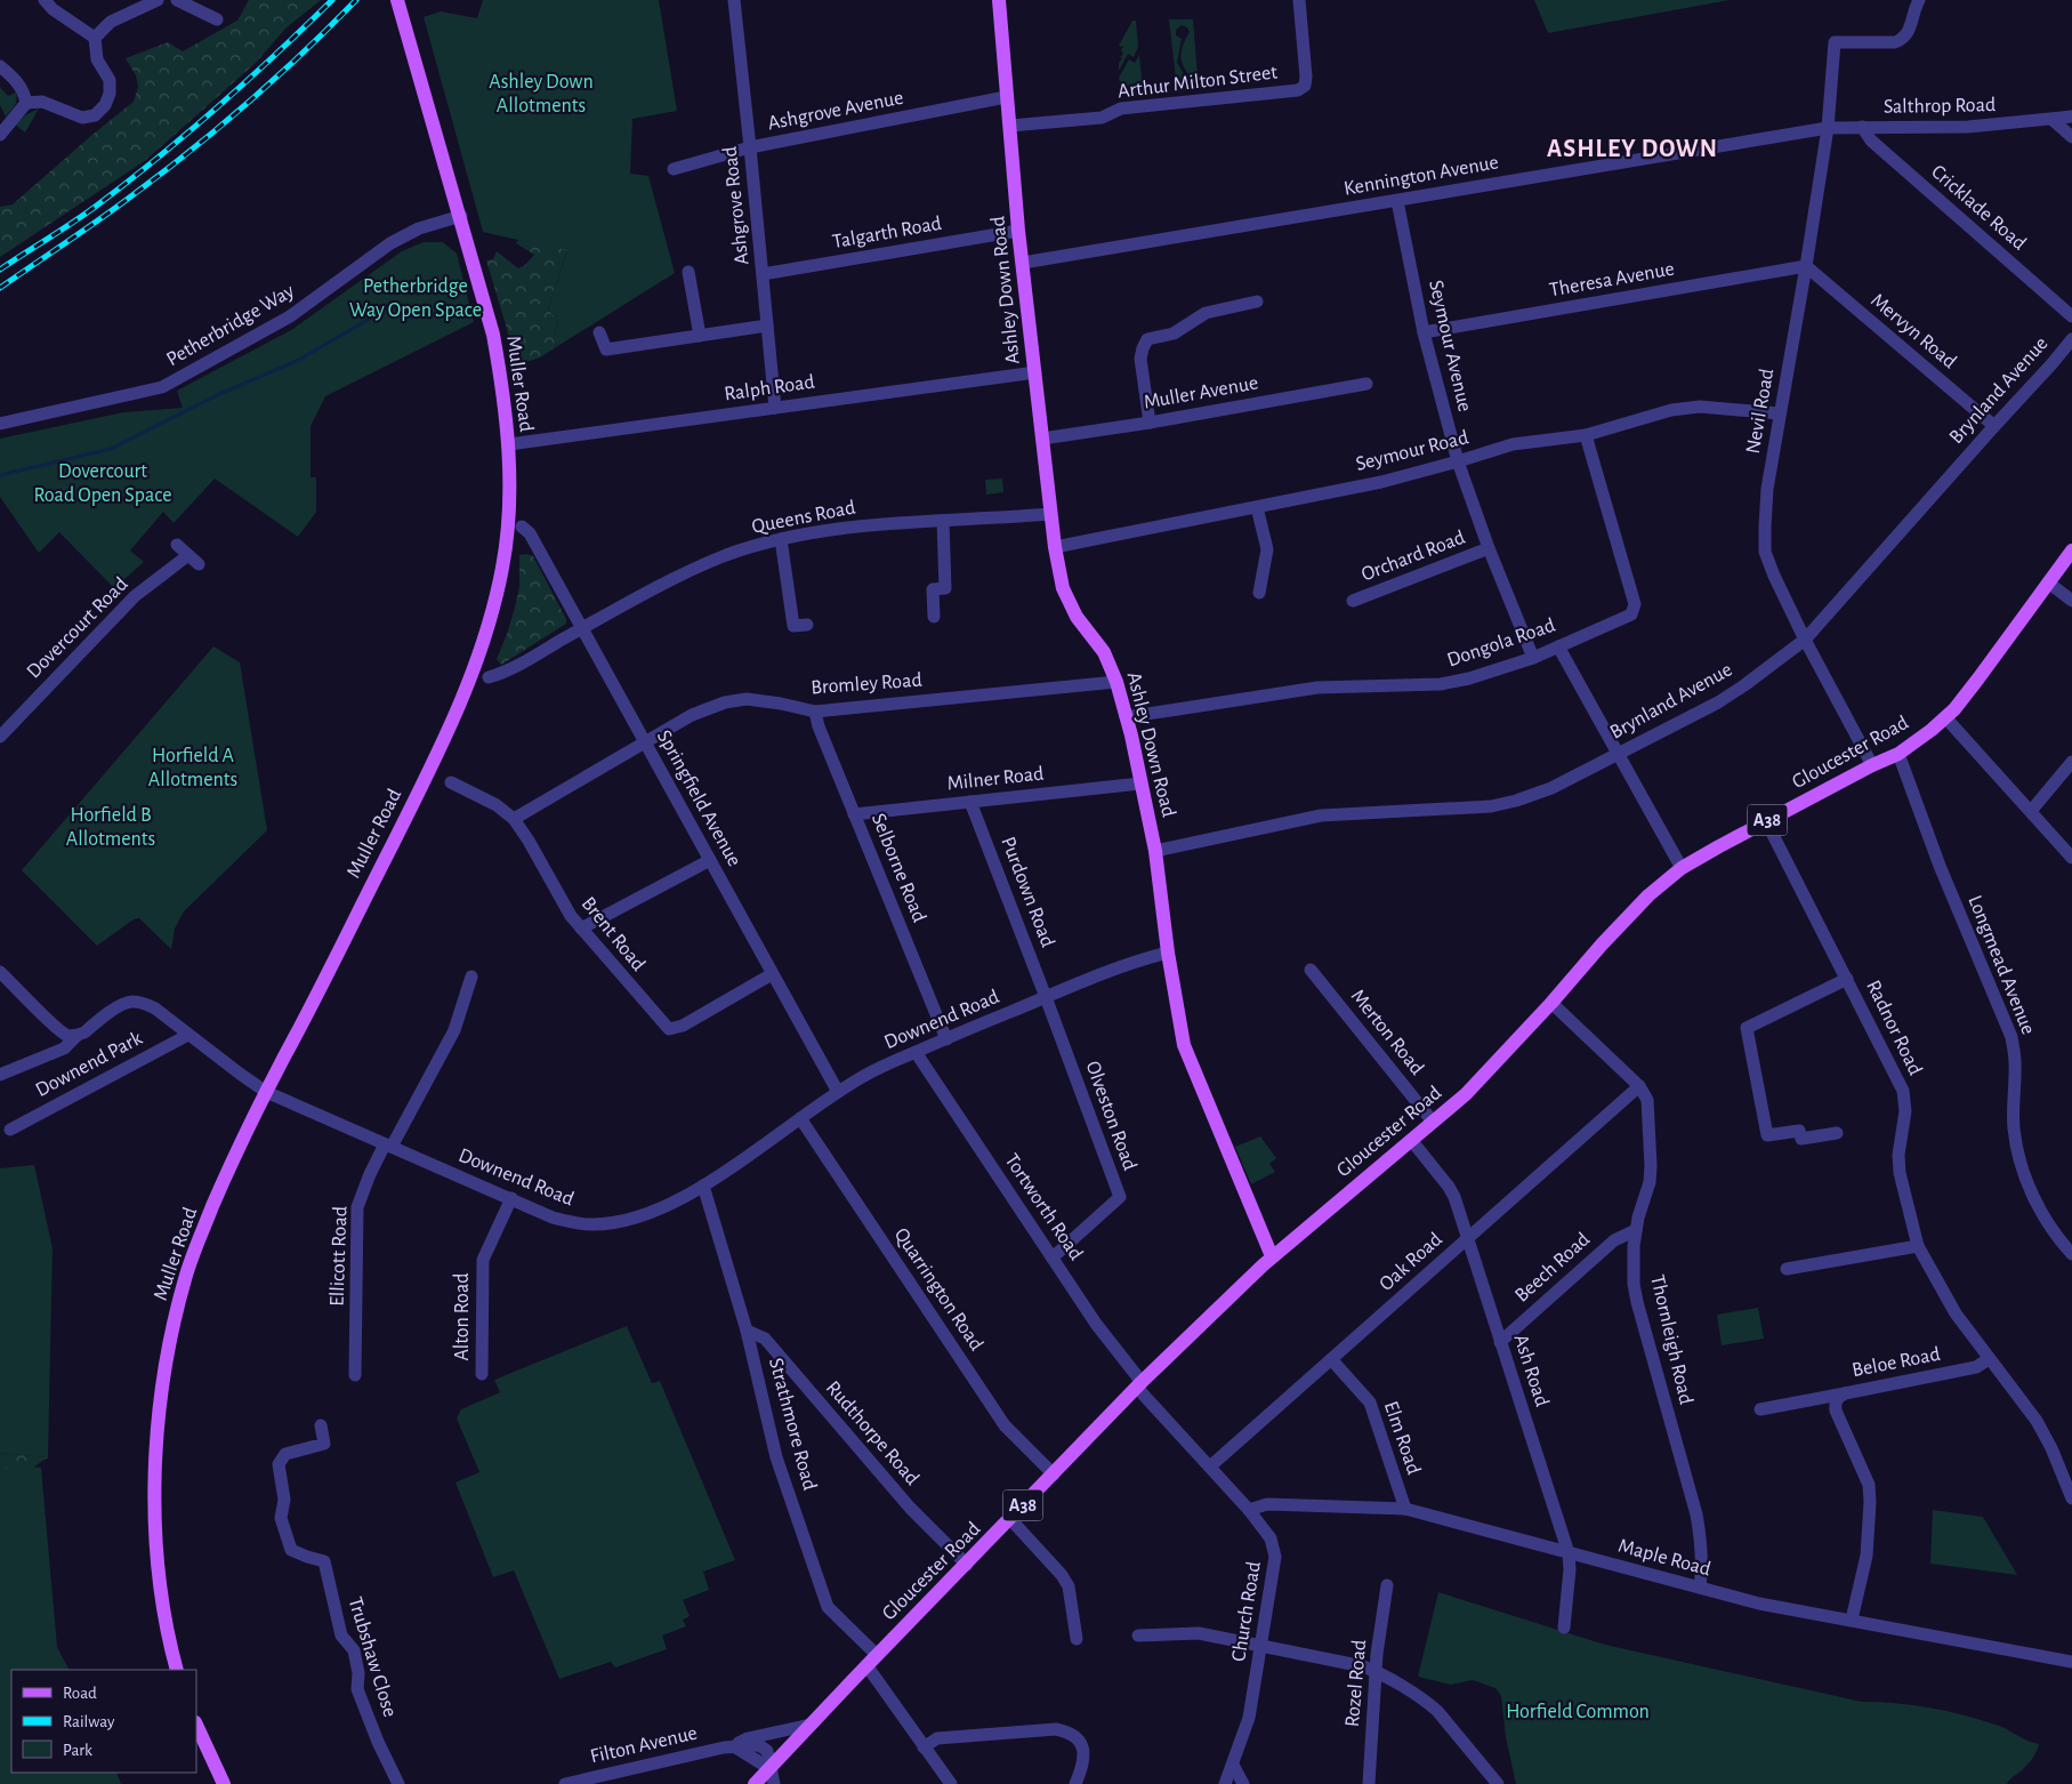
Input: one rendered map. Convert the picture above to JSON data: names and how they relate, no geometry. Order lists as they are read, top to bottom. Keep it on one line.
{"streets":{"main road":["Ashley Down Road","Muller Road","Gloucester Road","A38"],"street":["Arthur Milton Street","Salthrop Road","Ashgrove Avenue","Kennington Avenue","Ashgrove Road","Cricklade Road","Talgarth Road","Theresa Avenue","Petherbridge Way","Mervyn Road","Seymour Avenue","Ralph Road","Brynland Avenue","Muller Avenue","Nevil Road","Seymour Road","Queens Road","Orchard Road","Dovercourt Road","Dongola Road","Bromley Road","Milner Road","Springfield Avenue","Selborne Road","Purdown Road","Brent Road","Longmead Avenue","Downend Road","Radnor Road","Merton Road","Downend Park","Olveston Road","Tortworth Road","Ellicott Road","Oak Road","Beech Road","Quarrington Road","Alton Road","Thornleigh Road","Beloe Road","Ash Road","Strathmore Road","Rudthorpe Road","Elm Road","Maple Road","Church Road","Trubshaw Close","Rozel Road","Filton Avenue"]},"crossings":[["Arthur Milton Street","Ashley Down Road"],["Salthrop Road","Kennington Avenue"],["Salthrop Road","Cricklade Road"],["Salthrop Road","Nevil Road"],["Ashgrove Avenue","Ashgrove Road"],["Ashgrove Avenue","Ashley Down Road"],["Kennington Avenue","Ashley Down Road"],["Kennington Avenue","Seymour Avenue"],["Kennington Avenue","Nevil Road"],["Ashgrove Road","Talgarth Road"],["Ashgrove Road","Ralph Road"],["Talgarth Road","Ashley Down Road"],["Theresa Avenue","Mervyn Road"],["Theresa Avenue","Seymour Avenue"],["Theresa Avenue","Nevil Road"],["Ashley Down Road","Ralph Road"],["Ashley Down Road","Brynland Avenue"],["Ashley Down Road","Muller Avenue"],["Ashley Down Road","Seymour Road"],["Ashley Down Road","Queens Road"],["Ashley Down Road","Dongola Road"],["Ashley Down Road","Bromley Road"],["Ashley Down Road","Gloucester Road"],["Ashley Down Road","Milner Road"],["Ashley Down Road","Downend Road"],["Petherbridge Way","Muller Road"],["Mervyn Road","Brynland Avenue"],["Mervyn Road","Nevil Road"],["Seymour Avenue","Seymour Road"],["Seymour Avenue","Orchard Road"],["Seymour Avenue","Dongola Road"],["Muller Road","Ralph Road"],["Muller Road","Brent Road"],["Muller Road","Downend Road"],["Brynland Avenue","Nevil Road"],["Nevil Road","Seymour Road"],["Nevil Road","Gloucester Road"],["Seymour Road","Dongola Road"],["Queens Road","Springfield Avenue"],["Bromley Road","Springfield Avenue"],["Bromley Road","Selborne Road"],["Bromley Road","Brent Road"],["Gloucester Road","Longmead Avenue"],["Gloucester Road","Radnor Road"],["Gloucester Road","Merton Road"],["Gloucester Road","Tortworth Road"],["Gloucester Road","Quarrington Road"],["Gloucester Road","Thornleigh Road"],["Gloucester Road","Ash Road"],["Gloucester Road","Strathmore Road"],["Gloucester Road","Rudthorpe Road"],["Gloucester Road","Church Road"],["Gloucester Road","Filton Avenue"],["Milner Road","Selborne Road"],["Milner Road","Purdown Road"],["Springfield Avenue","Brent Road"],["Springfield Avenue","Downend Road"],["Selborne Road","Downend Road"],["Purdown Road","Downend Road"],["Purdown Road","Olveston Road"],["Downend Road","Downend Park"],["Downend Road","Olveston Road"],["Downend Road","Tortworth Road"],["Downend Road","Ellicott Road"],["Downend Road","Quarrington Road"],["Downend Road","Alton Road"],["Downend Road","Strathmore Road"],["Radnor Road","Beloe Road"],["Olveston Road","Tortworth Road"],["Tortworth Road","Church Road"],["Oak Road","Thornleigh Road"],["Oak Road","Ash Road"],["Oak Road","Elm Road"],["Oak Road","Church Road"],["Beech Road","Thornleigh Road"],["Beech Road","Ash Road"],["Thornleigh Road","Maple Road"],["Beloe Road","Maple Road"],["Ash Road","Maple Road"],["Strathmore Road","Rudthorpe Road"],["Elm Road","Maple Road"],["Maple Road","Church Road"]],"districts":["ASHLEY DOWN"],"parks":["Ashley Down Allotments","Petherbridge Way Open Space","Dovercourt Road Open Space","Horfield A Allotments","Horfield B Allotments","Horfield Common"],"legend":["Road","Railway","Park"]}
